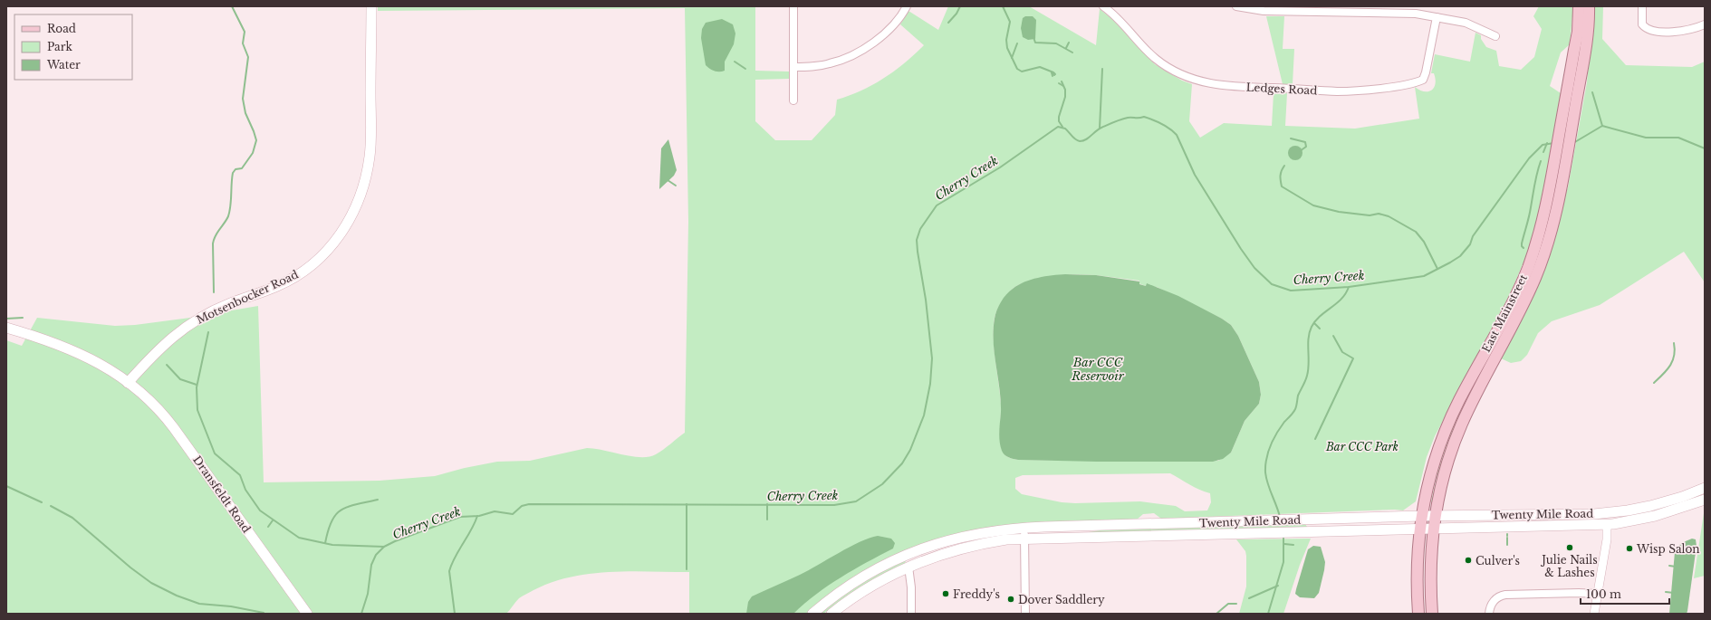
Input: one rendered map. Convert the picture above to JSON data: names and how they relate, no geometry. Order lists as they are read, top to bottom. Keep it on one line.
{"streets":{"main road":["Motsenbocker Road","East Mainstreet","Dransfeldt Road","Twenty Mile Road"],"street":["Ledges Road"]},"crossings":[["Motsenbocker Road","Dransfeldt Road"],["East Mainstreet","Twenty Mile Road"]],"water":["Cherry Creek","Bar CCC Reservoir"],"parks":["Bar CCC Park"],"places":["Julie Nails & Lashes","Wisp Salon","Culver's","Freddy's","Dover Saddlery"],"legend":["Road","Park","Water"],"scale_bar":"100 m"}
